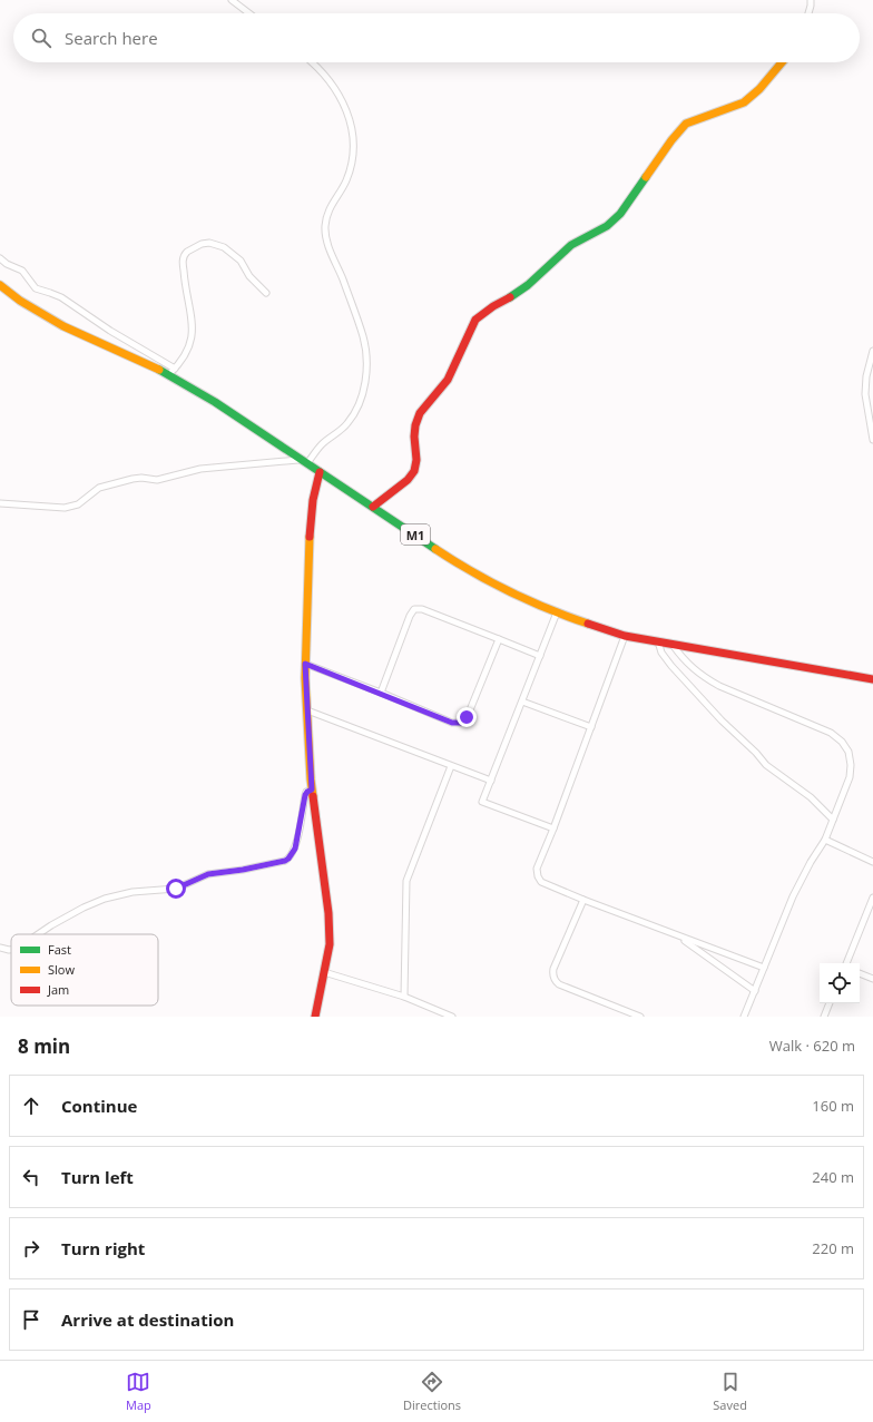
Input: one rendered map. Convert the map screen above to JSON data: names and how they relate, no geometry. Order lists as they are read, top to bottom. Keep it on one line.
{"streets":{"main road":["M1"]},"legend":["Fast","Slow","Jam"],"page":{"search":"Search here","heading":["8 min","Walk · 620 m"],"list":[["Continue","160 m"],["Turn left","240 m"],["Turn right","220 m"],"Arrive at destination"],"nav":["Map","Directions","Saved"]}}
